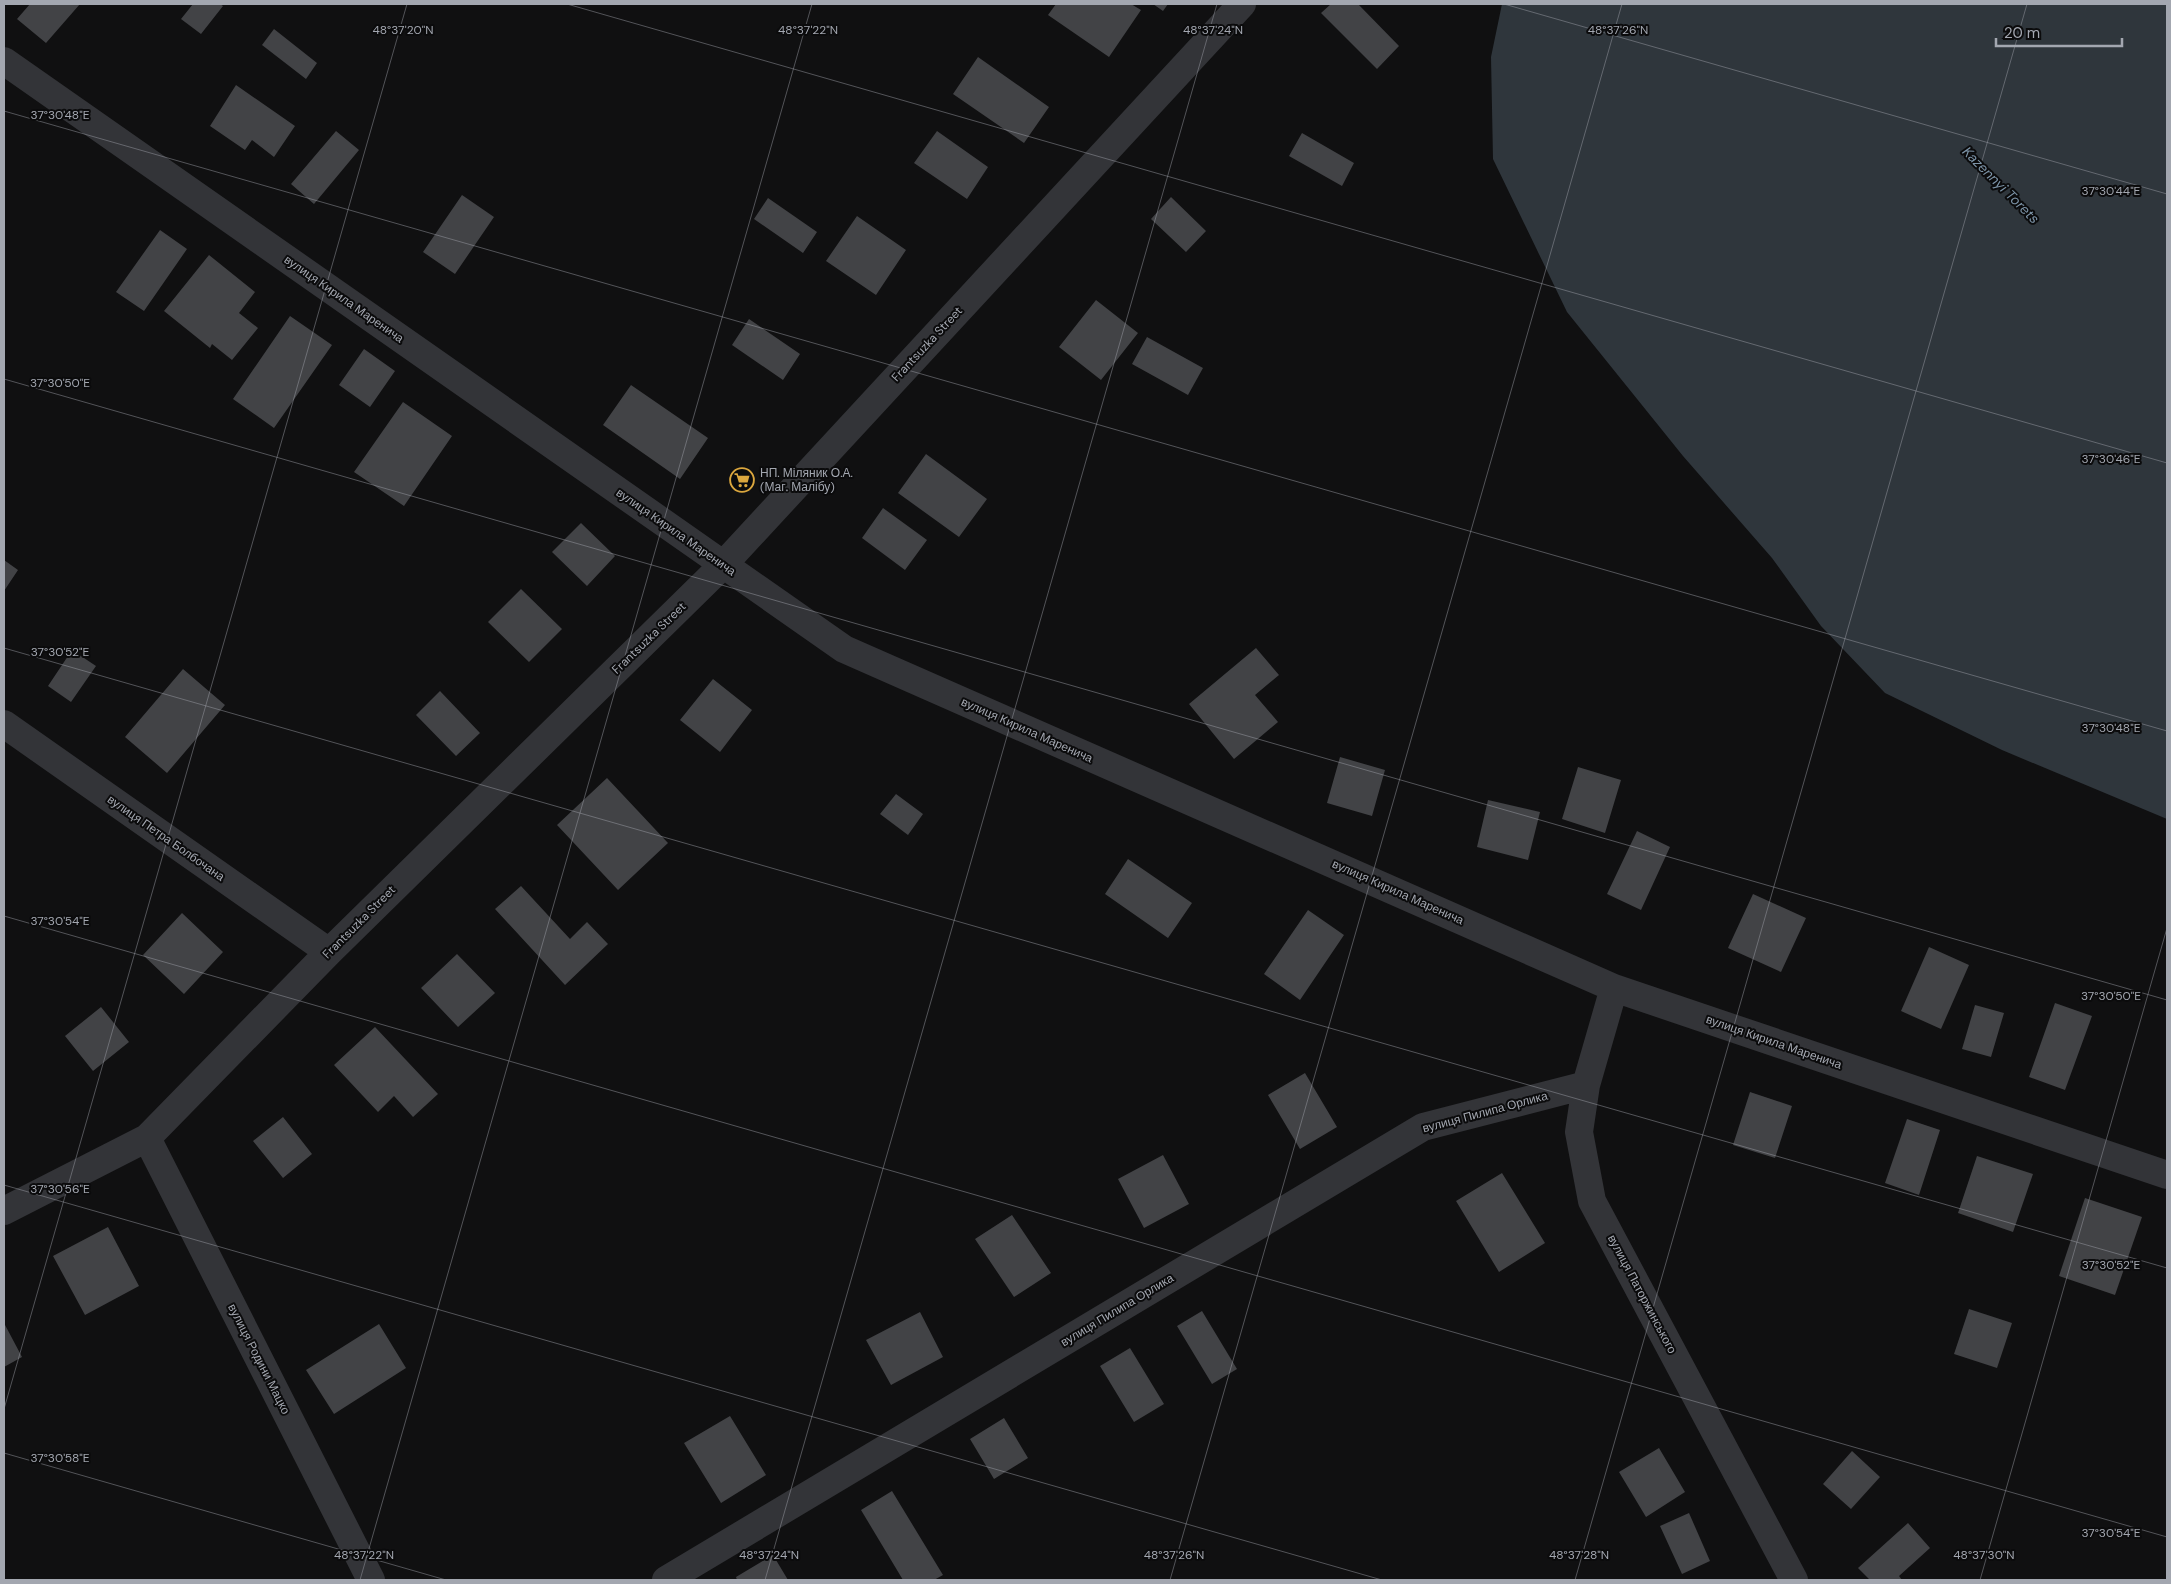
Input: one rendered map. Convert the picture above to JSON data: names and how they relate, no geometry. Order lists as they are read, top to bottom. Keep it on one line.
{"streets":{"street":["вулиця Кирила Маренича","Frantsuzka Street","вулиця Петра Болбочана","вулиця Пилипа Орлика","вулиця Паторжинського","вулиця Родини Мацко"]},"crossings":[["вулиця Кирила Маренича","Frantsuzka Street"],["вулиця Кирила Маренича","вулиця Паторжинського"],["Frantsuzka Street","вулиця Петра Болбочана"],["Frantsuzka Street","вулиця Родини Мацко"],["вулиця Пилипа Орлика","вулиця Паторжинського"]],"water":["Kazennyi Torets"],"places":{"supermarket":["НП. Міляник О.А. (Маг. Малібу)"]},"scale_bar":"20 m","coordinates":["48°37'20\"N","48°37'22\"N","48°37'24\"N","48°37'26\"N","37°30'48\"E","37°30'44\"E","37°30'50\"E","37°30'46\"E","37°30'52\"E","37°30'54\"E","37°30'56\"E","37°30'58\"E","48°37'28\"N","48°37'30\"N"]}
